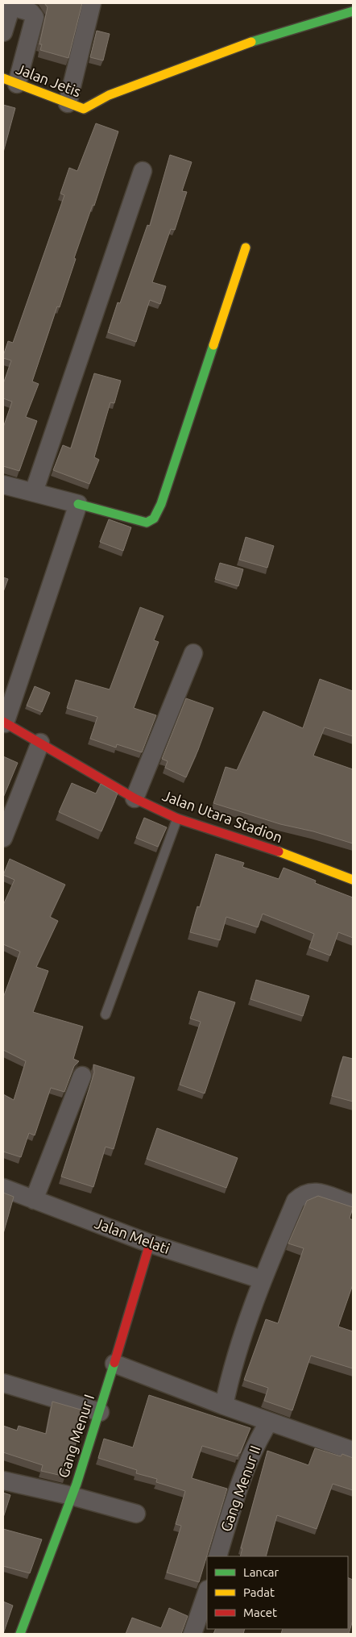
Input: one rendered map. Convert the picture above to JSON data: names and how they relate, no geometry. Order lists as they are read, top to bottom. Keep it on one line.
{"streets":{"street":["Jalan Jetis","Jalan Utara Stadion","Jalan Melati","Gang Menur I","Gang Menur II"]},"crossings":[["Jalan Melati","Gang Menur I"]],"legend":["Lancar","Padat","Macet"]}
